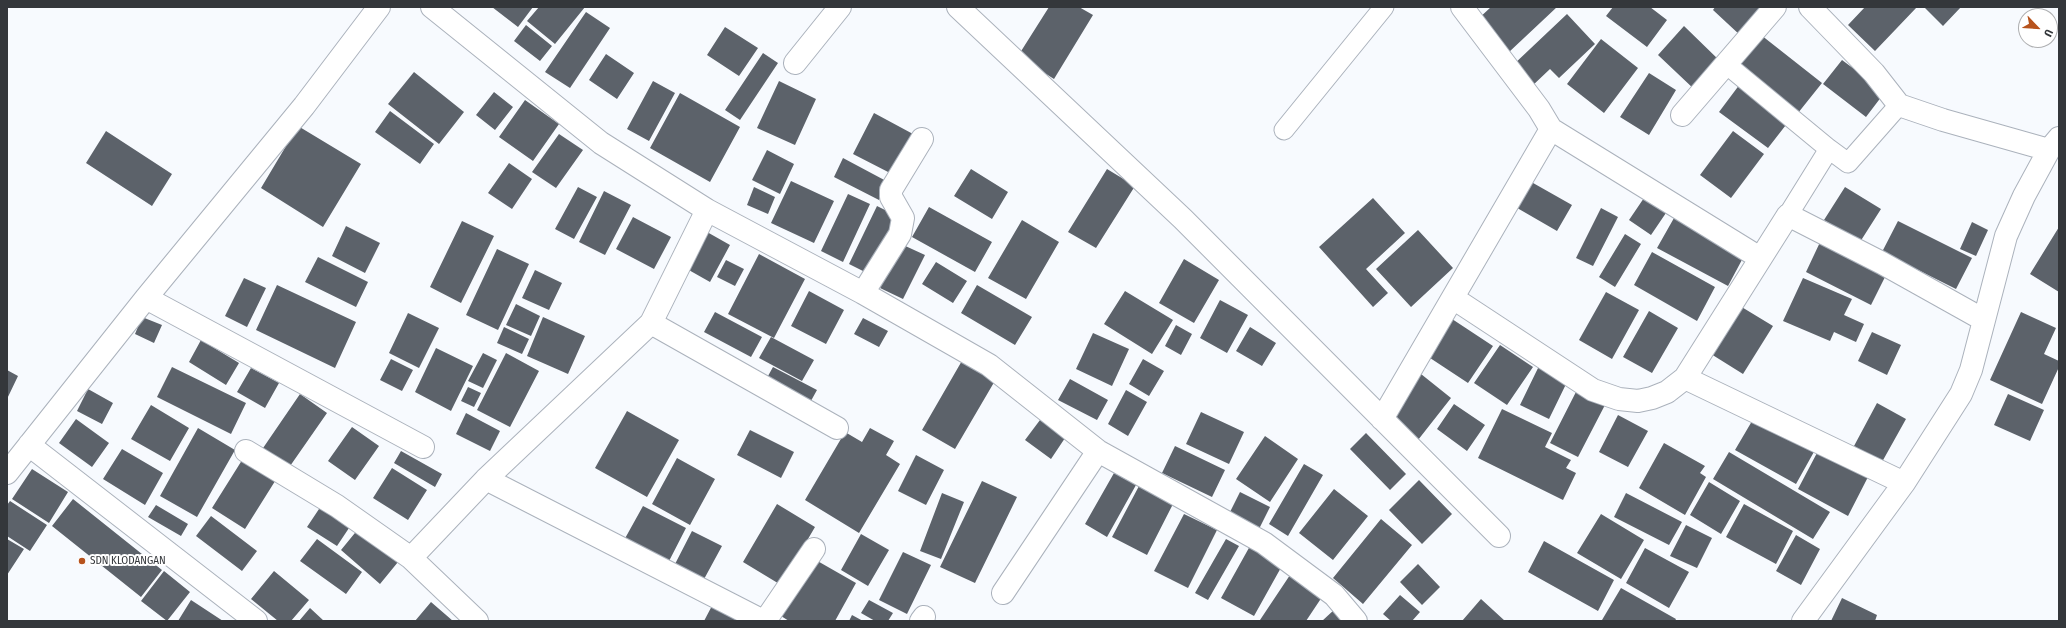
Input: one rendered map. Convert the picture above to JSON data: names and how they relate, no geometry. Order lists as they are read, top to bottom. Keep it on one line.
{"places":["SDN KLODANGAN"],"north":"bottom right"}
